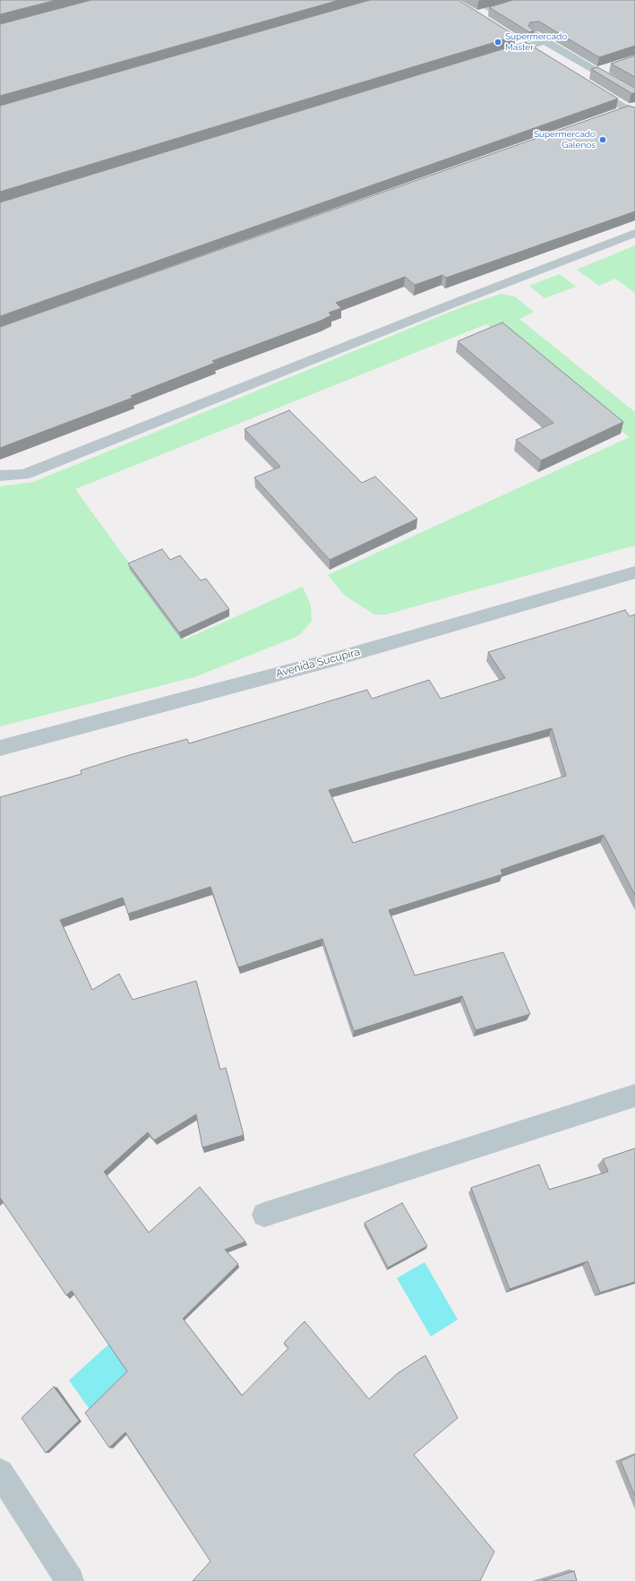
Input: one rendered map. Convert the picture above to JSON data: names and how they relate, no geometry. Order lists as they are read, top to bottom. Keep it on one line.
{"streets":{"street":["Avenida Sucupira"]},"places":["Supermercado Master","Supermercado Galenos"]}
